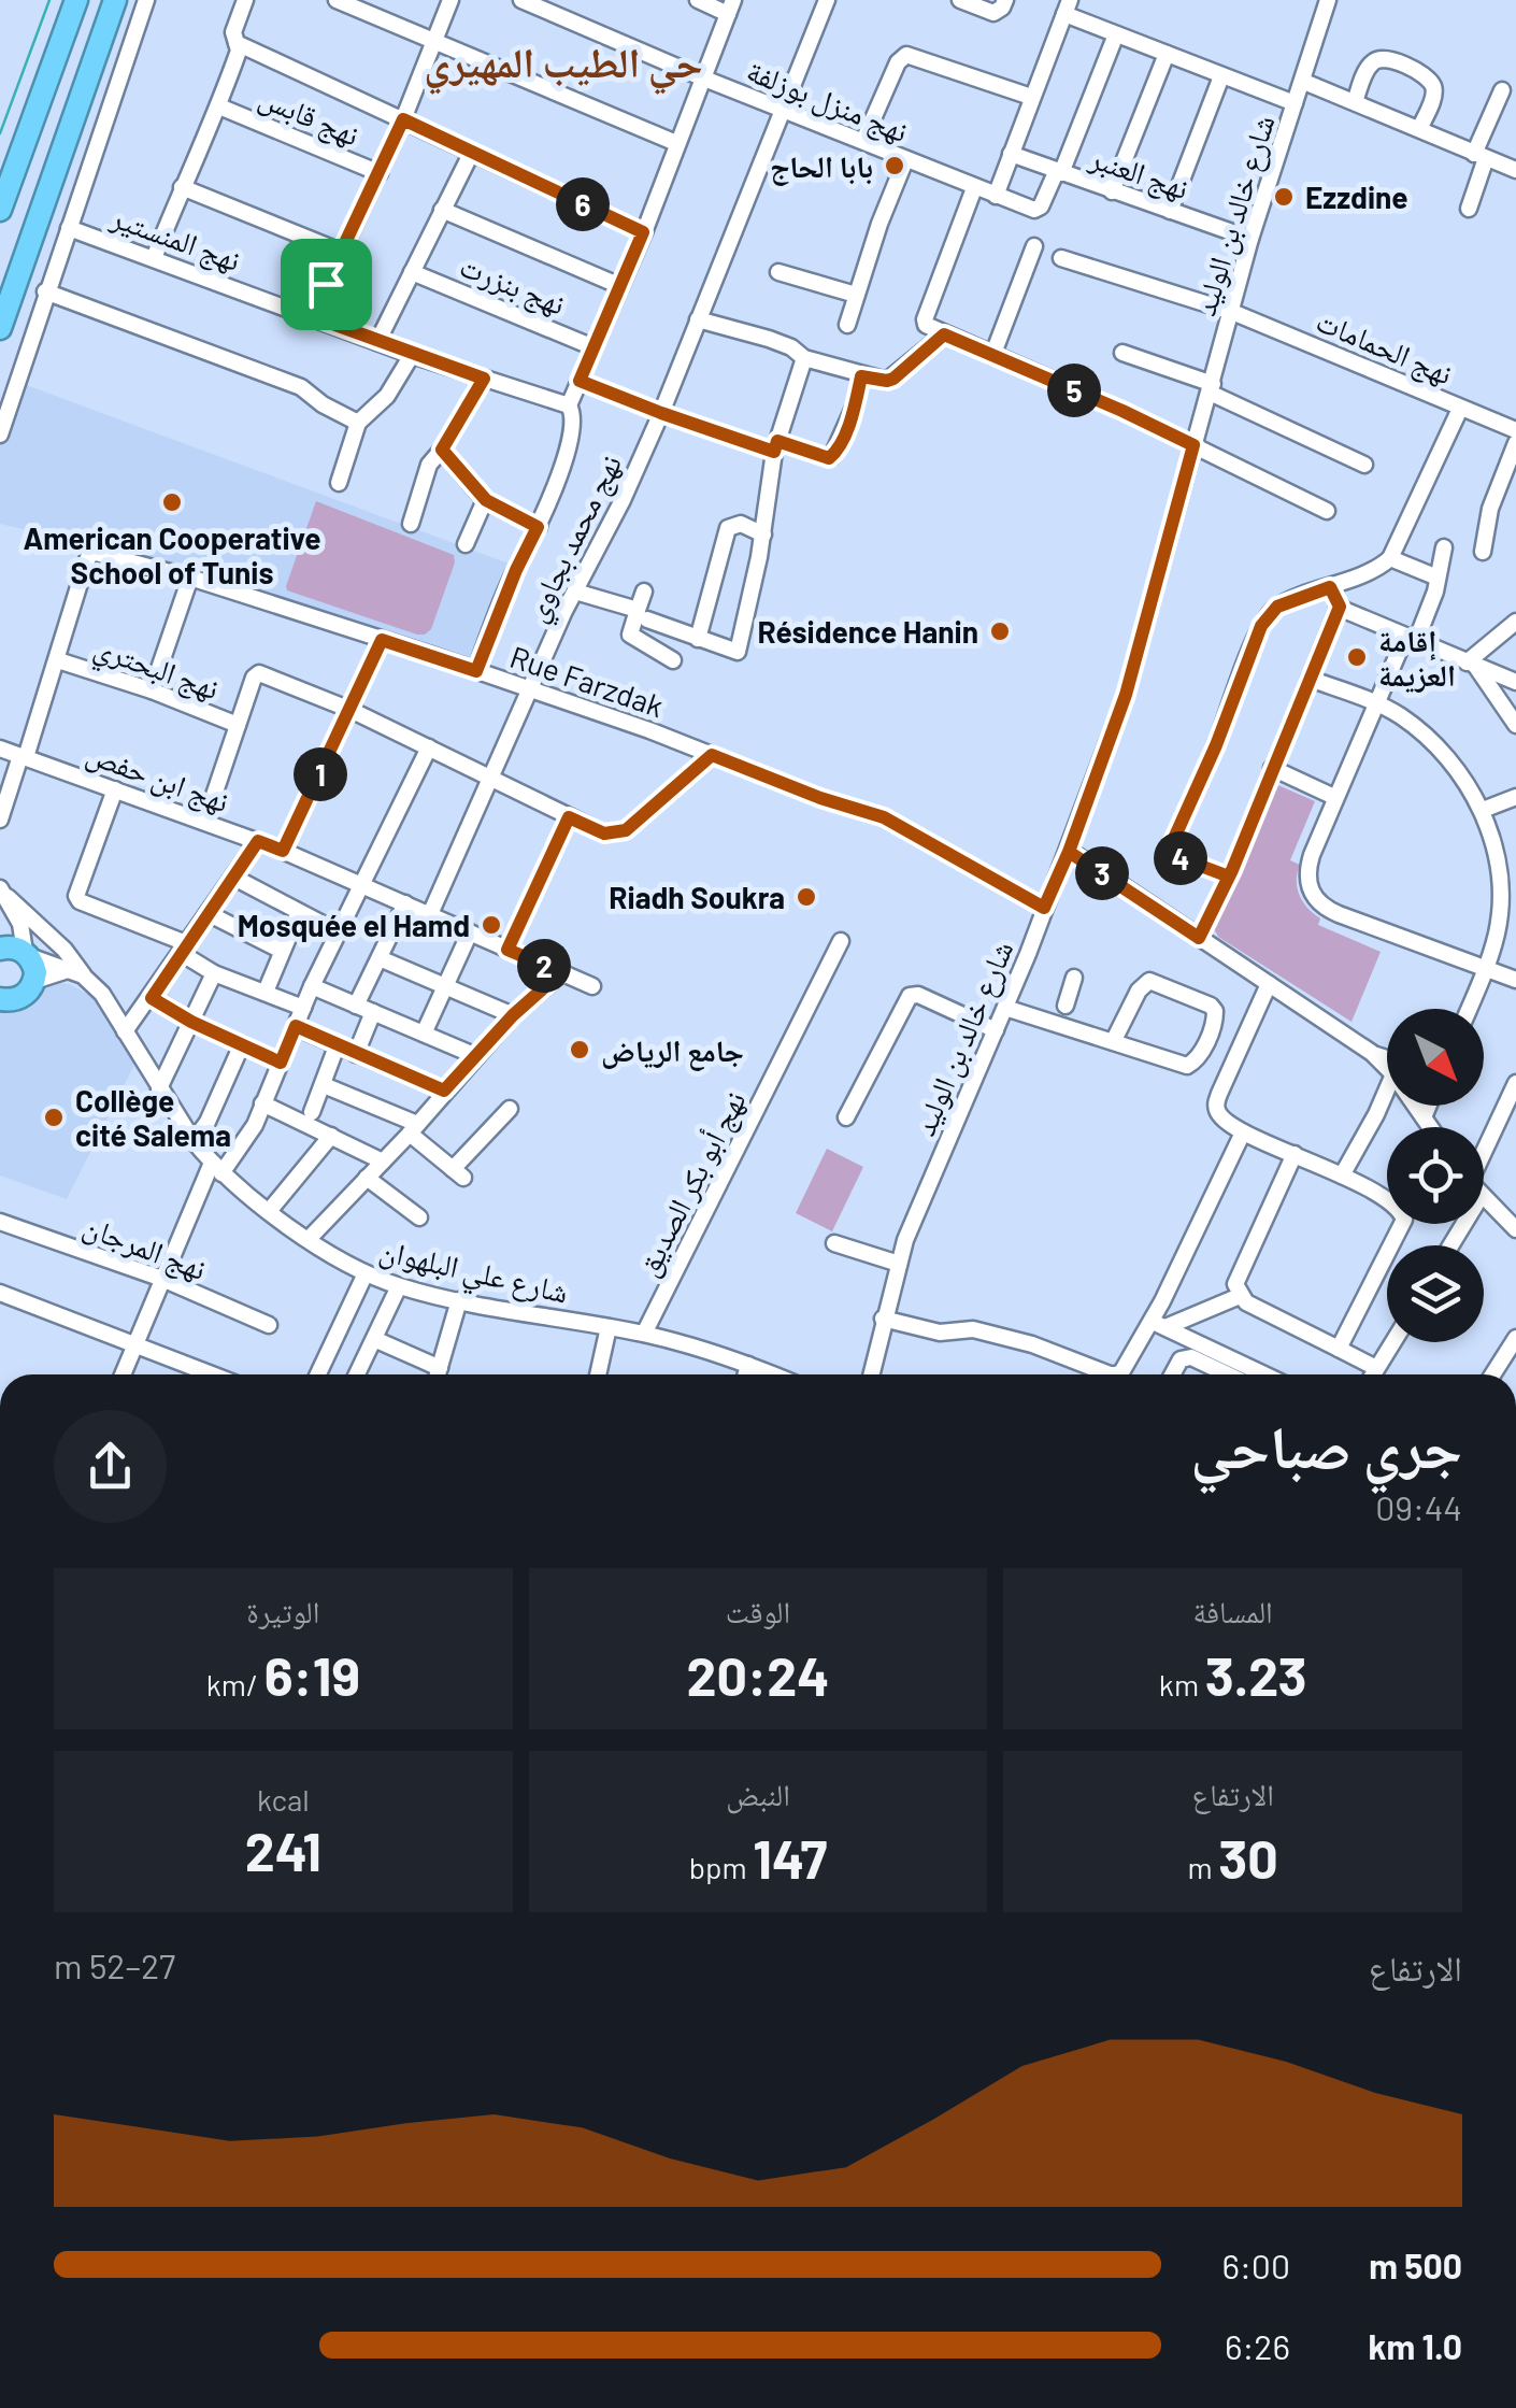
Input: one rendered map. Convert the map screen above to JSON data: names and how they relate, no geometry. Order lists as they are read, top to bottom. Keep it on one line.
{"streets":{"street":["نهج منزل بوزلفة","نهج قابس","نهج العنبر","شارع خالد بن الوليد","نهج المنستير","نهج بنزرت","نهج الحمامات","نهج محمد بجاوي","نهج البحتري","Rue Farzdak","نهج ابن حفص","نهج أبو بكر الصديق","نهج المرجان","شارع علي البلهوان"]},"crossings":[["نهج منزل بوزلفة","نهج العنبر"],["نهج منزل بوزلفة","نهج محمد بجاوي"],["نهج العنبر","شارع خالد بن الوليد"],["شارع خالد بن الوليد","نهج الحمامات"],["شارع خالد بن الوليد","Rue Farzdak"],["نهج محمد بجاوي","Rue Farzdak"],["نهج محمد بجاوي","نهج ابن حفص"],["نهج البحتري","Rue Farzdak"],["نهج أبو بكر الصديق","شارع علي البلهوان"]],"districts":["حي الطيب المهيري"],"places":["بابا الحاج","Ezzdine","American Cooperative School of Tunis","Résidence Hanin","إقامة العزيمة","Riadh Soukra","Mosquée el Hamd","جامع الرياض","Collège cité Salema"],"north":"bottom right","page":{"pins":["6","5","1","4","3","2"],"heading":["جري صباحي","09:44"],"stats":[["المسافة","3.23 km"],["الوقت","20:24"],["الوتيرة","6:19 /km"],["الارتفاع","30 m"],["النبض","147 bpm"],["kcal","241"]],"chart":["الارتفاع","27–52 m"],"list":[{"name":"500 m","note":"6:00"},{"name":"1.0 km","note":"6:26"}]}}
